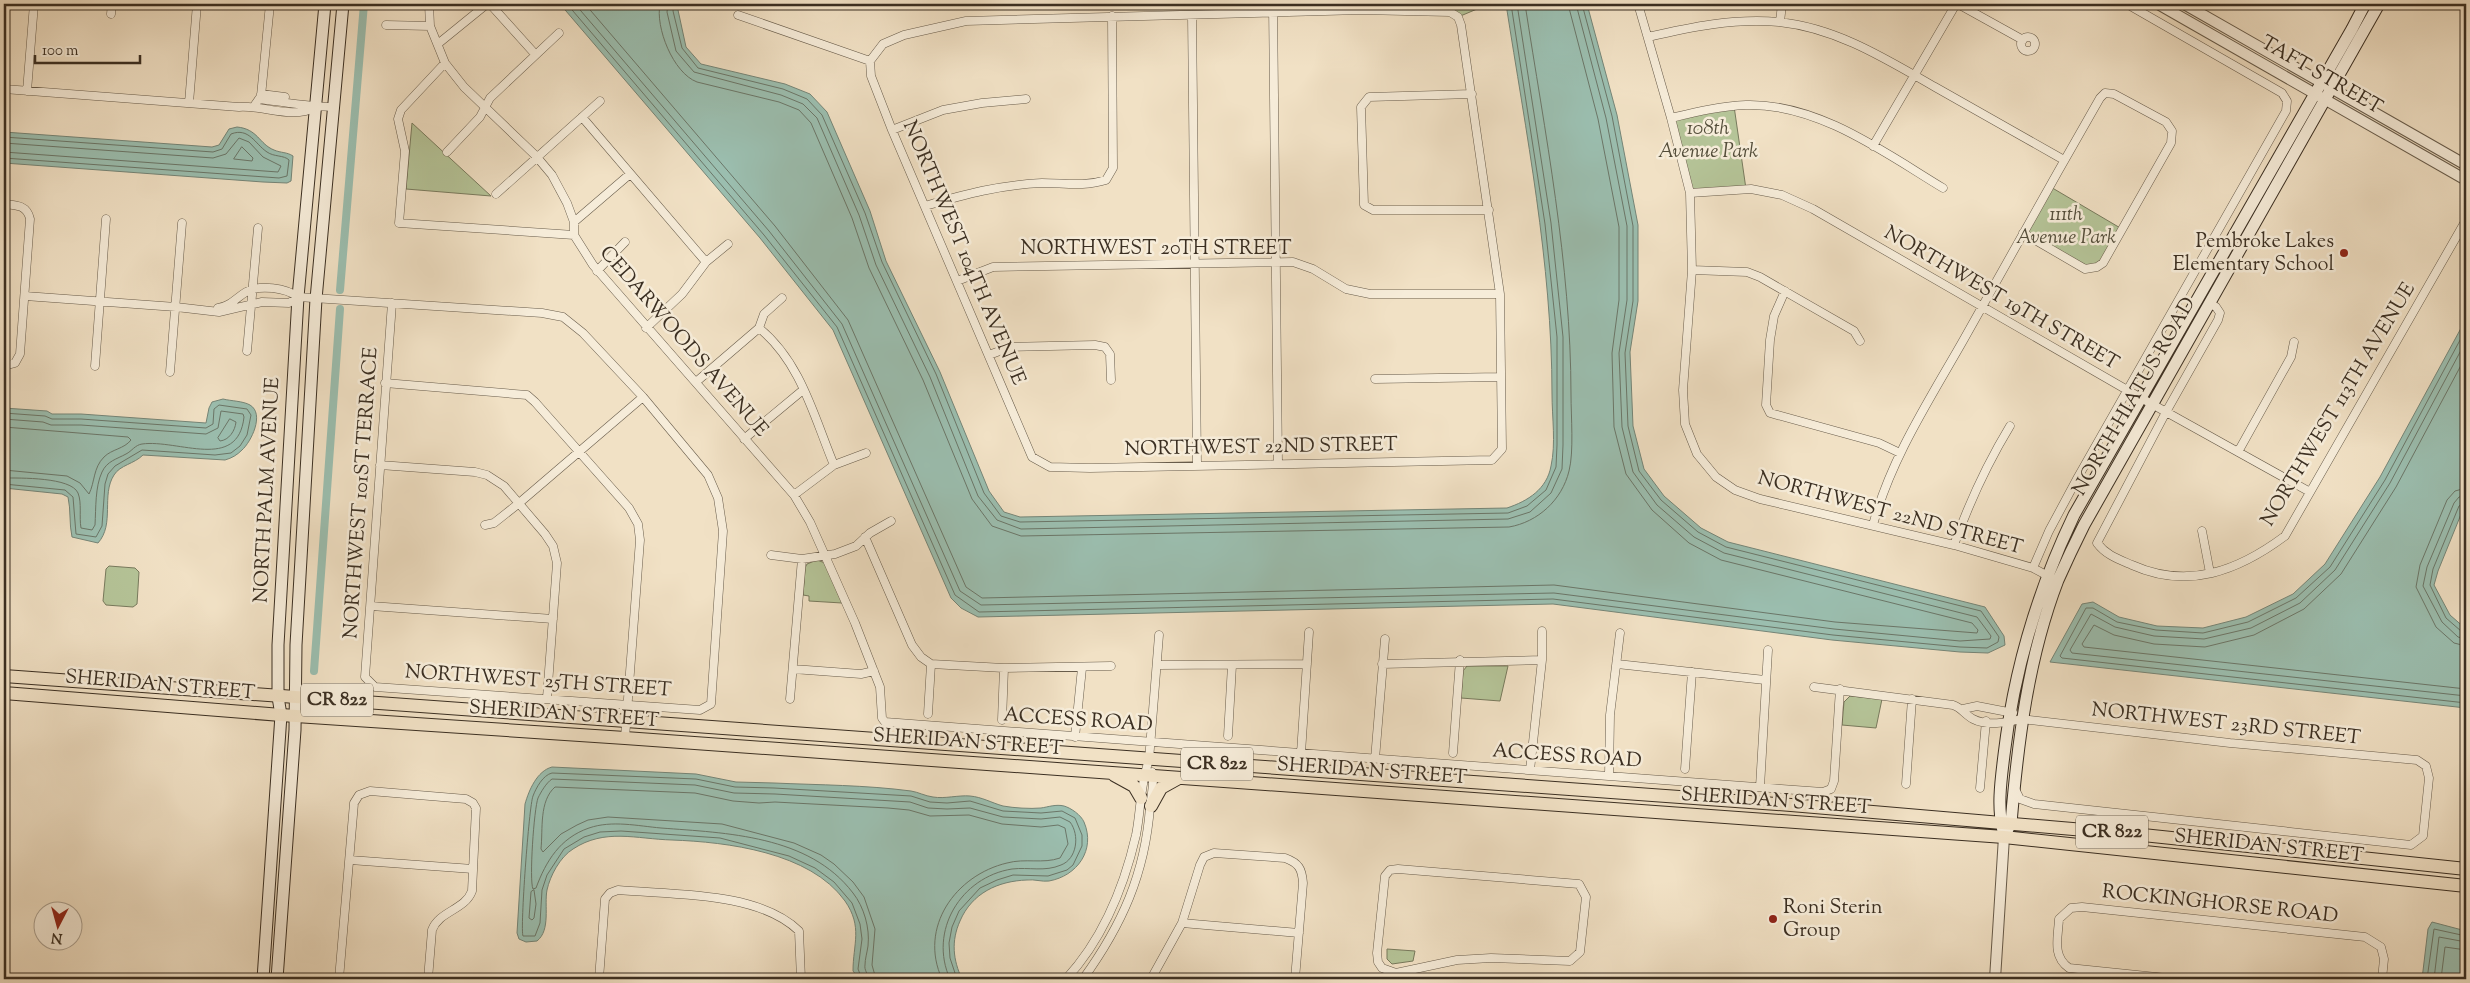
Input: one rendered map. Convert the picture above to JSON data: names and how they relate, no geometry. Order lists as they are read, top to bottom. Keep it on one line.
{"streets":{"main road":["NORTH HIATUS ROAD","NORTH PALM AVENUE","SHERIDAN STREET","CR 822"],"street":["TAFT STREET","NORTHWEST 20TH STREET","NORTHWEST 104TH AVENUE","NORTHWEST 19TH STREET","CEDARWOODS AVENUE","NORTHWEST 113TH AVENUE","NORTHWEST 22ND STREET","NORTHWEST 101ST TERRACE","NORTHWEST 25TH STREET","ACCESS ROAD","NORTHWEST 23RD STREET","ROCKINGHORSE ROAD"]},"crossings":[["TAFT STREET","NORTHWEST 19TH STREET"],["TAFT STREET","NORTH HIATUS ROAD"],["NORTHWEST 20TH STREET","NORTHWEST 104TH AVENUE"],["NORTHWEST 104TH AVENUE","NORTHWEST 22ND STREET"],["NORTHWEST 19TH STREET","NORTH HIATUS ROAD"],["NORTHWEST 19TH STREET","NORTHWEST 113TH AVENUE"],["NORTHWEST 19TH STREET","NORTHWEST 22ND STREET"],["CEDARWOODS AVENUE","ACCESS ROAD"],["NORTH HIATUS ROAD","NORTHWEST 22ND STREET"],["NORTH HIATUS ROAD","SHERIDAN STREET"],["NORTH HIATUS ROAD","NORTHWEST 23RD STREET"],["NORTH PALM AVENUE","SHERIDAN STREET"],["NORTHWEST 101ST TERRACE","NORTHWEST 25TH STREET"],["SHERIDAN STREET","NORTHWEST 23RD STREET"]],"parks":["108th Avenue Park","111th Avenue Park"],"places":["Pembroke Lakes Elementary School","Roni Sterin Group"],"scale_bar":"100 m","north":"bottom"}
